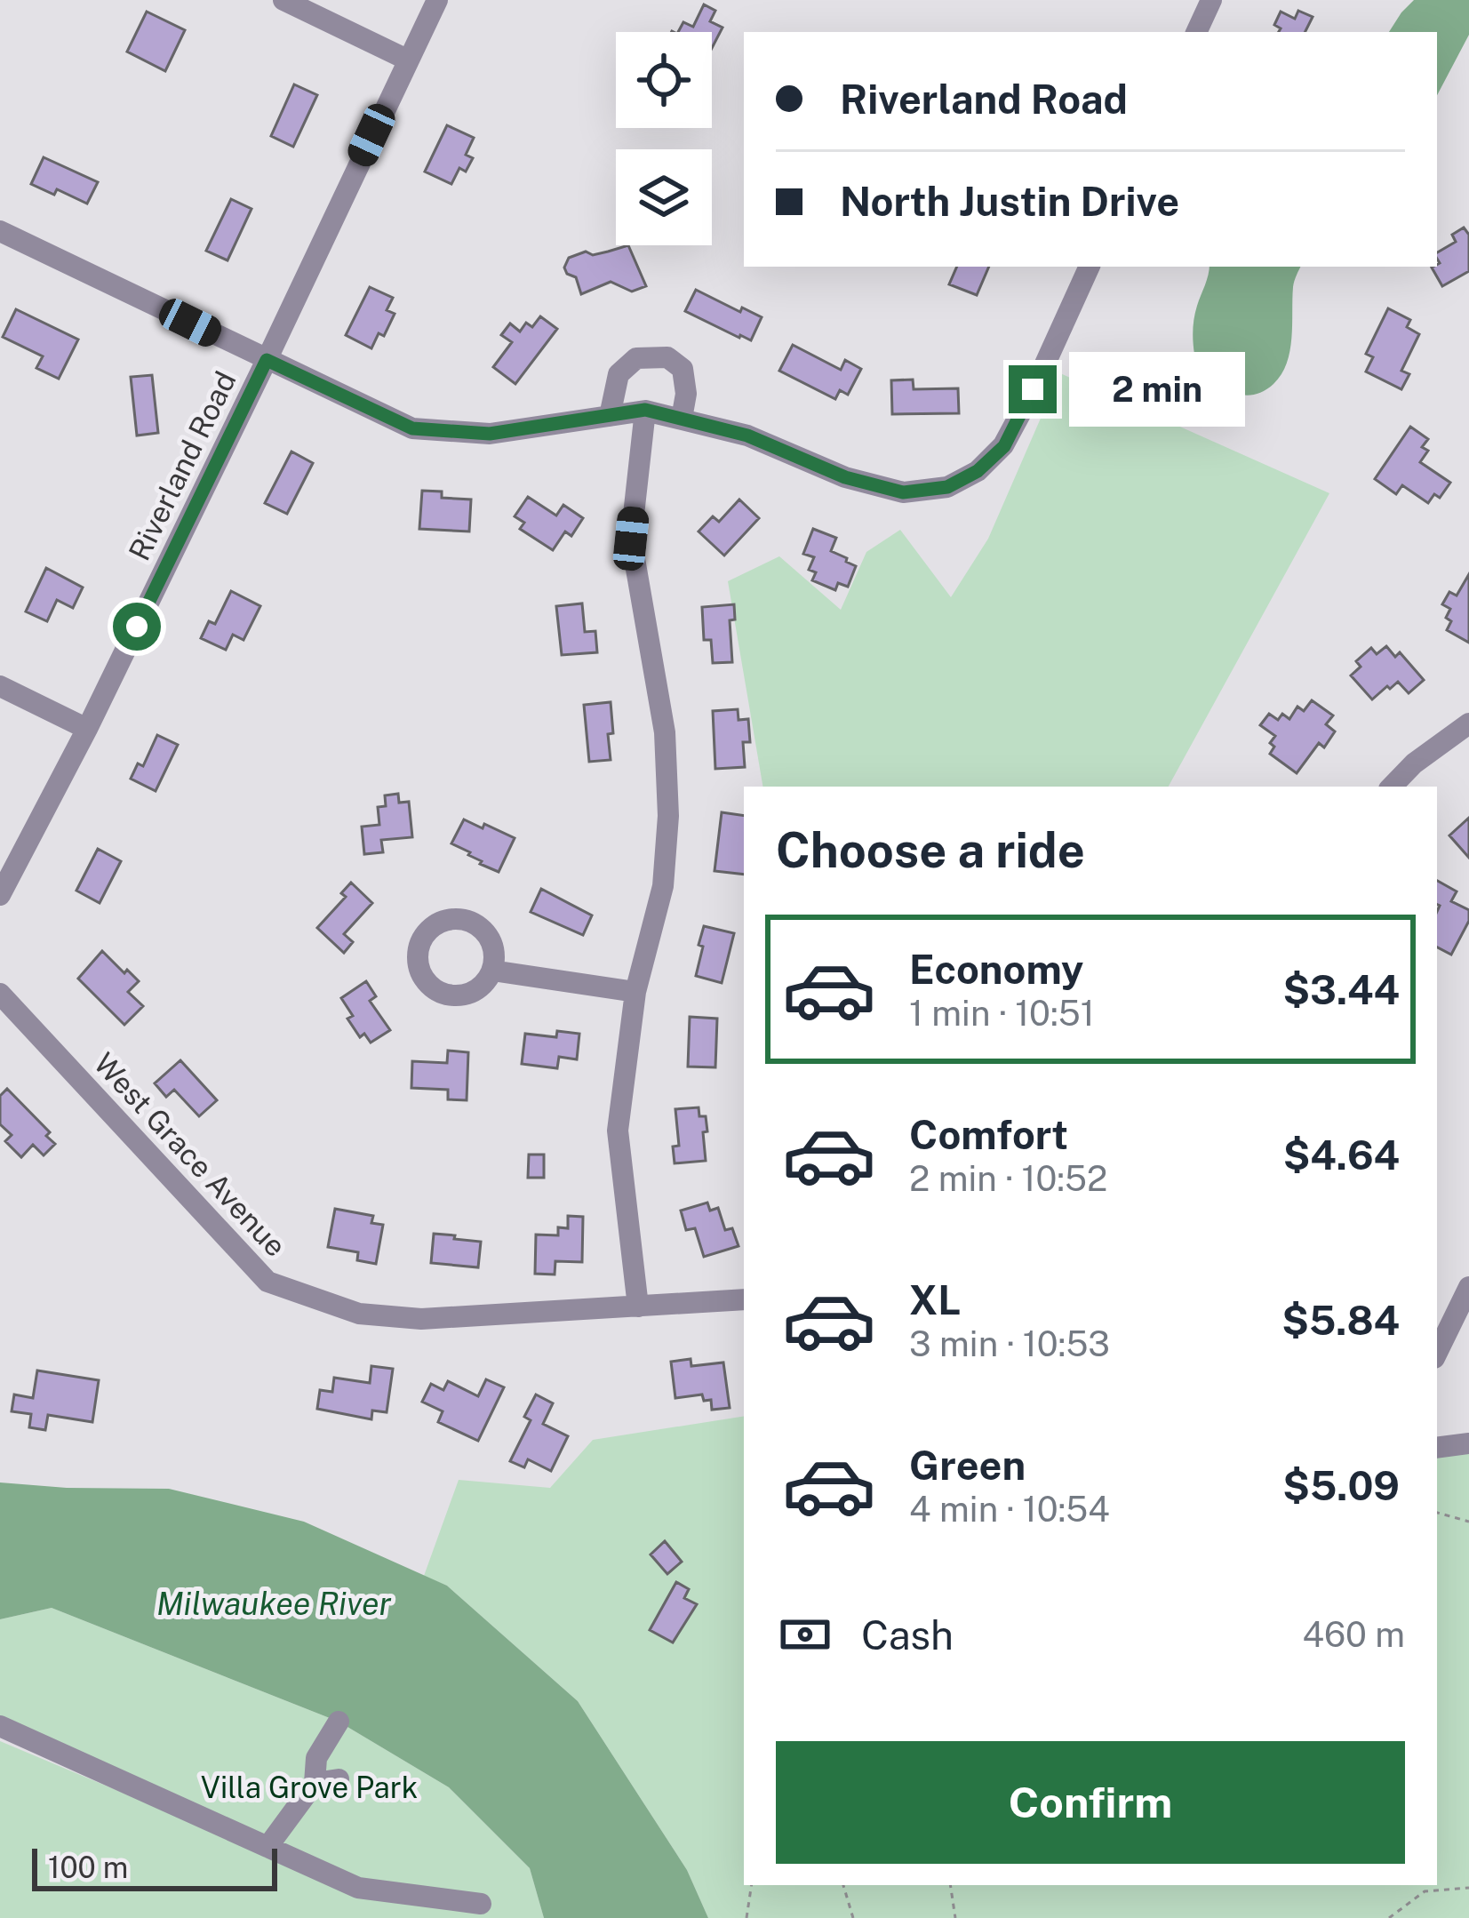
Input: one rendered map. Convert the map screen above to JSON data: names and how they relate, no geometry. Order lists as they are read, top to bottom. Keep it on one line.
{"streets":{"street":["Riverland Road","West Grace Avenue"]},"water":["Milwaukee River"],"parks":["Villa Grove Park"],"scale_bar":"100 m","page":{"banner":["Riverland Road","North Justin Drive"],"bubble":"2 min","heading":"Choose a ride","list":[{"name":"Economy","note":"1 min · 10:51","value":"$3.44"},{"name":"Comfort","note":"2 min · 10:52","value":"$4.64"},{"name":"XL","note":"3 min · 10:53","value":"$5.84"},{"name":"Green","note":"4 min · 10:54","value":"$5.09"}],"pay":["Cash","460 m"],"buttons":"Confirm","scale":"100 m"}}
